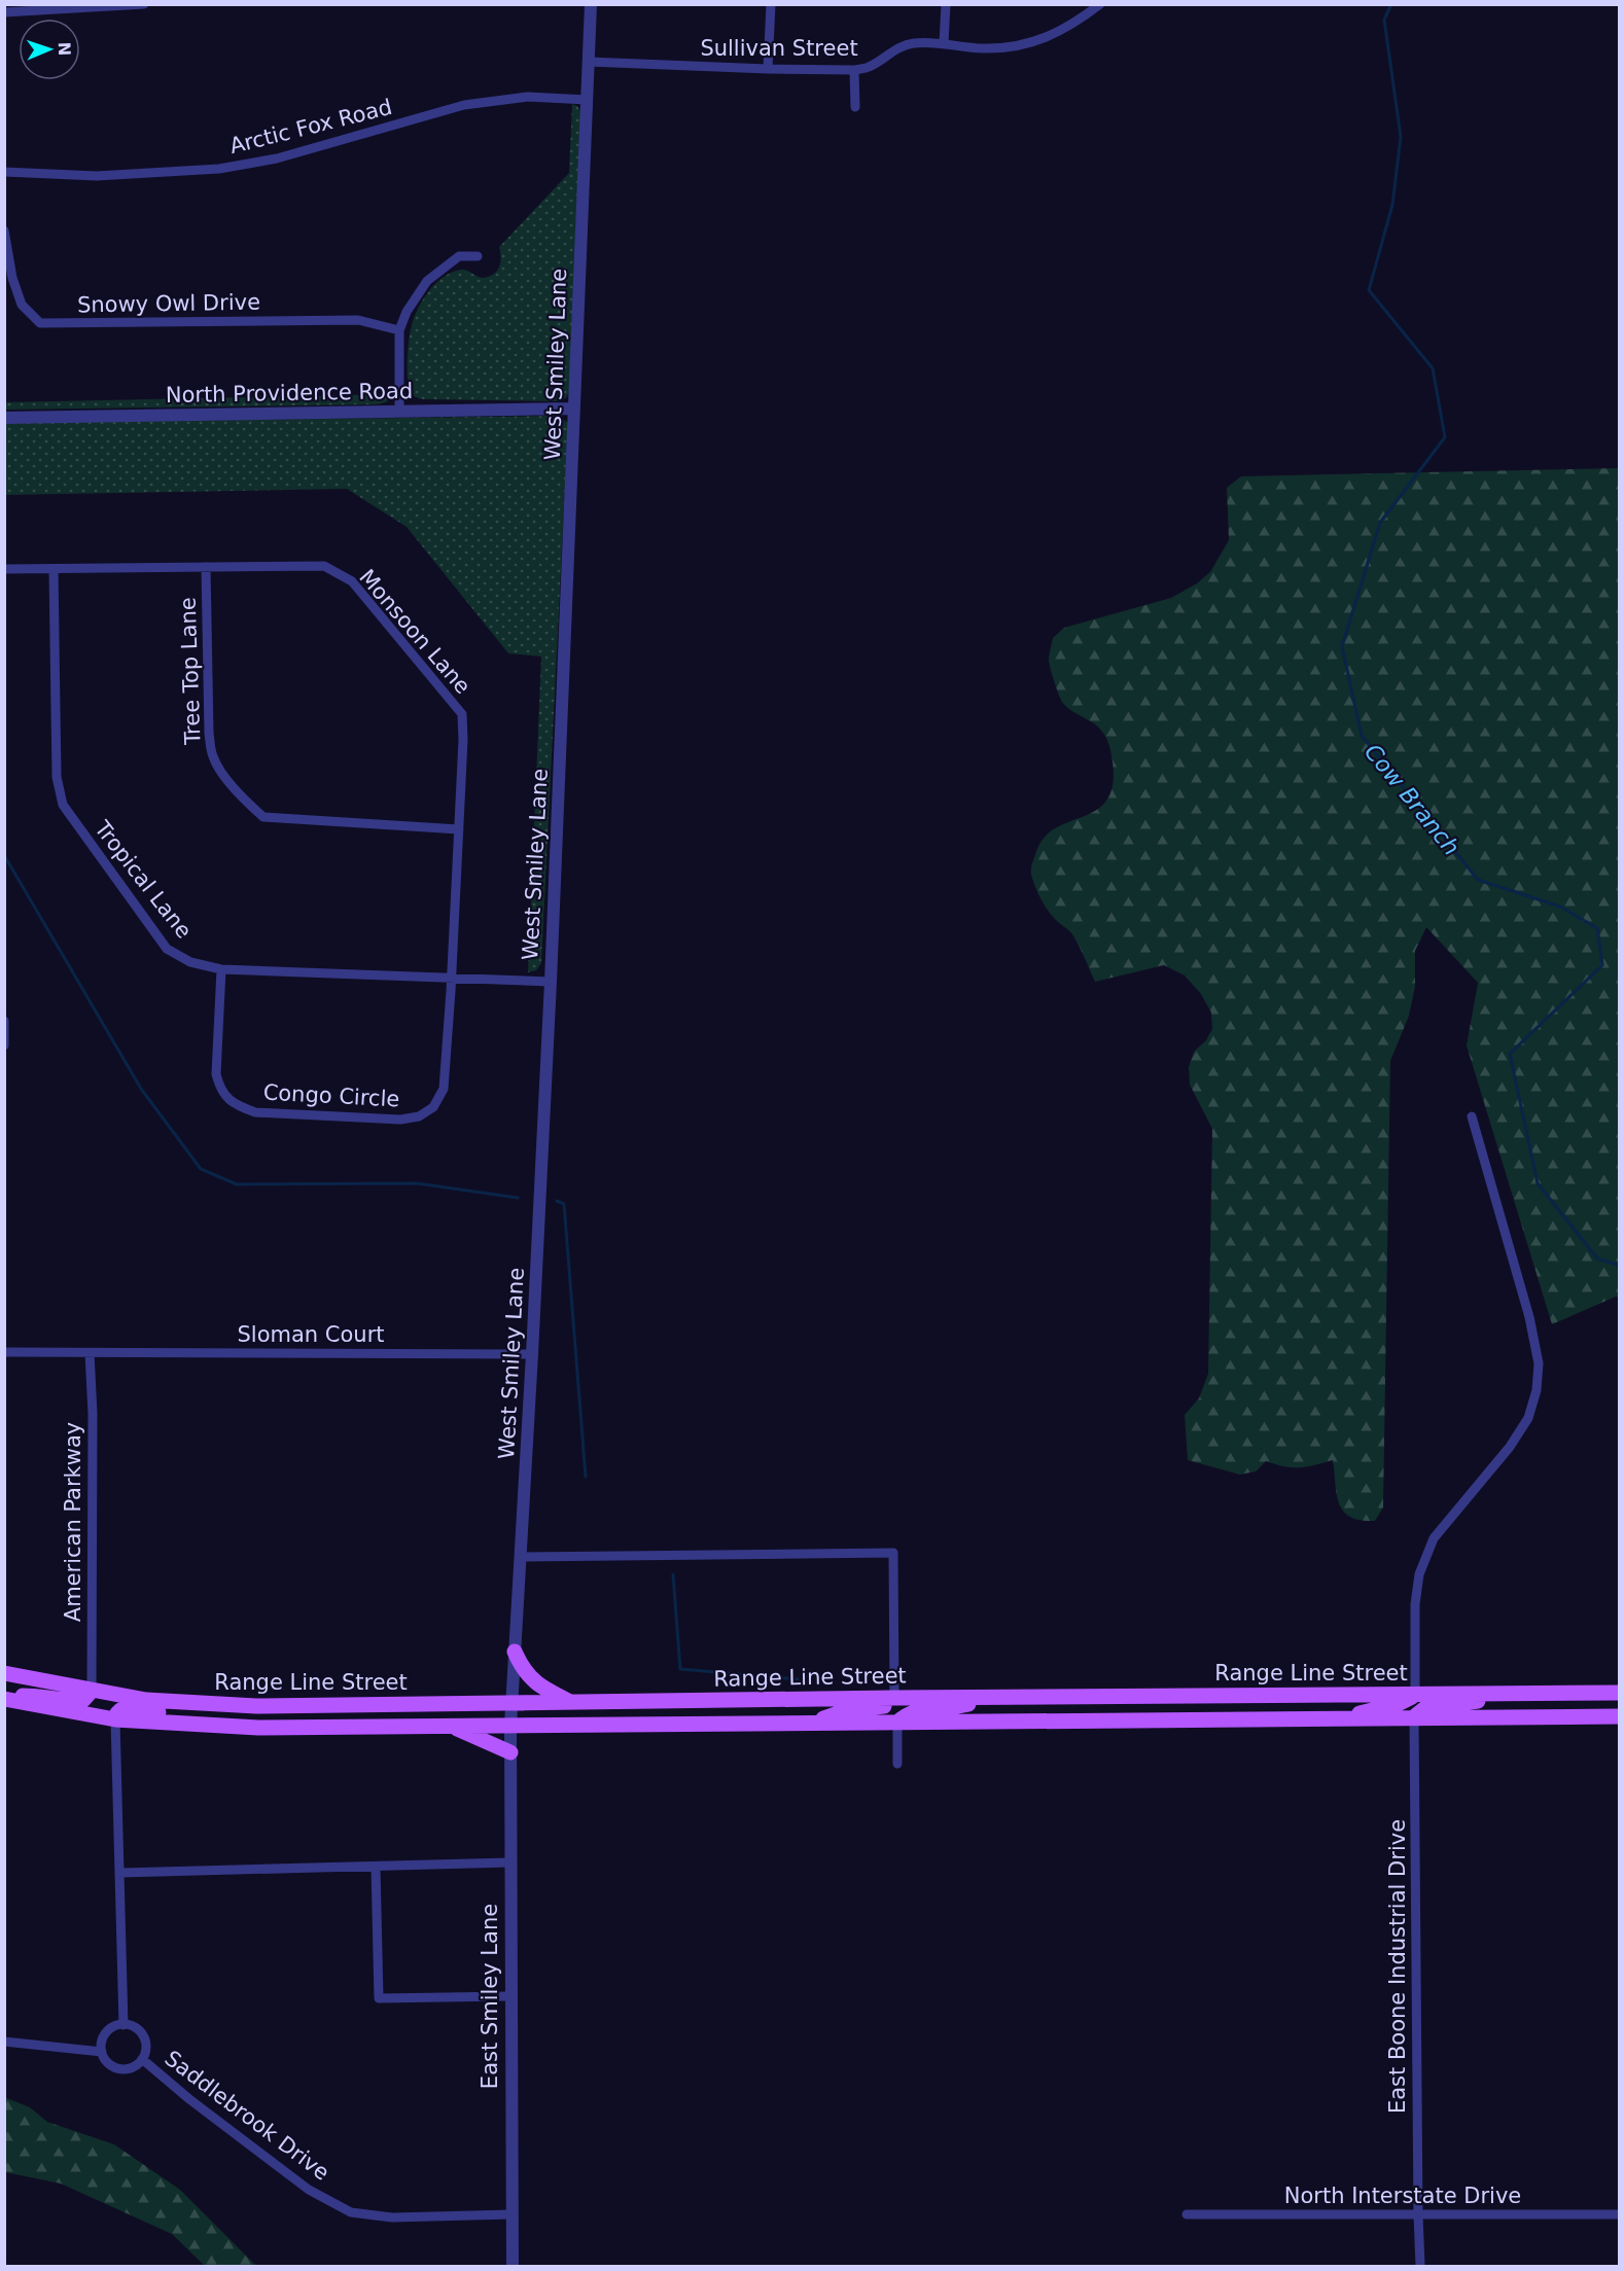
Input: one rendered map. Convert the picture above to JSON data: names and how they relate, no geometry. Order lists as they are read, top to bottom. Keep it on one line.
{"streets":{"main road":["Range Line Street"],"street":["Sullivan Street","Arctic Fox Road","Snowy Owl Drive","West Smiley Lane","North Providence Road","Monsoon Lane","Tree Top Lane","Tropical Lane","Congo Circle","Sloman Court","American Parkway","East Boone Industrial Drive","East Smiley Lane","Saddlebrook Drive","North Interstate Drive"]},"crossings":[["Sullivan Street","West Smiley Lane"],["Arctic Fox Road","West Smiley Lane"],["West Smiley Lane","North Providence Road"],["West Smiley Lane","Tropical Lane"],["West Smiley Lane","Sloman Court"],["West Smiley Lane","Range Line Street"],["West Smiley Lane","East Smiley Lane"],["Monsoon Lane","Tree Top Lane"],["Monsoon Lane","Tropical Lane"],["Monsoon Lane","Congo Circle"],["Tropical Lane","Congo Circle"],["Sloman Court","American Parkway"],["American Parkway","Range Line Street"],["Range Line Street","East Boone Industrial Drive"],["Range Line Street","East Smiley Lane"],["East Boone Industrial Drive","North Interstate Drive"],["East Smiley Lane","Saddlebrook Drive"]],"water":["Cow Branch"],"north":"right"}
